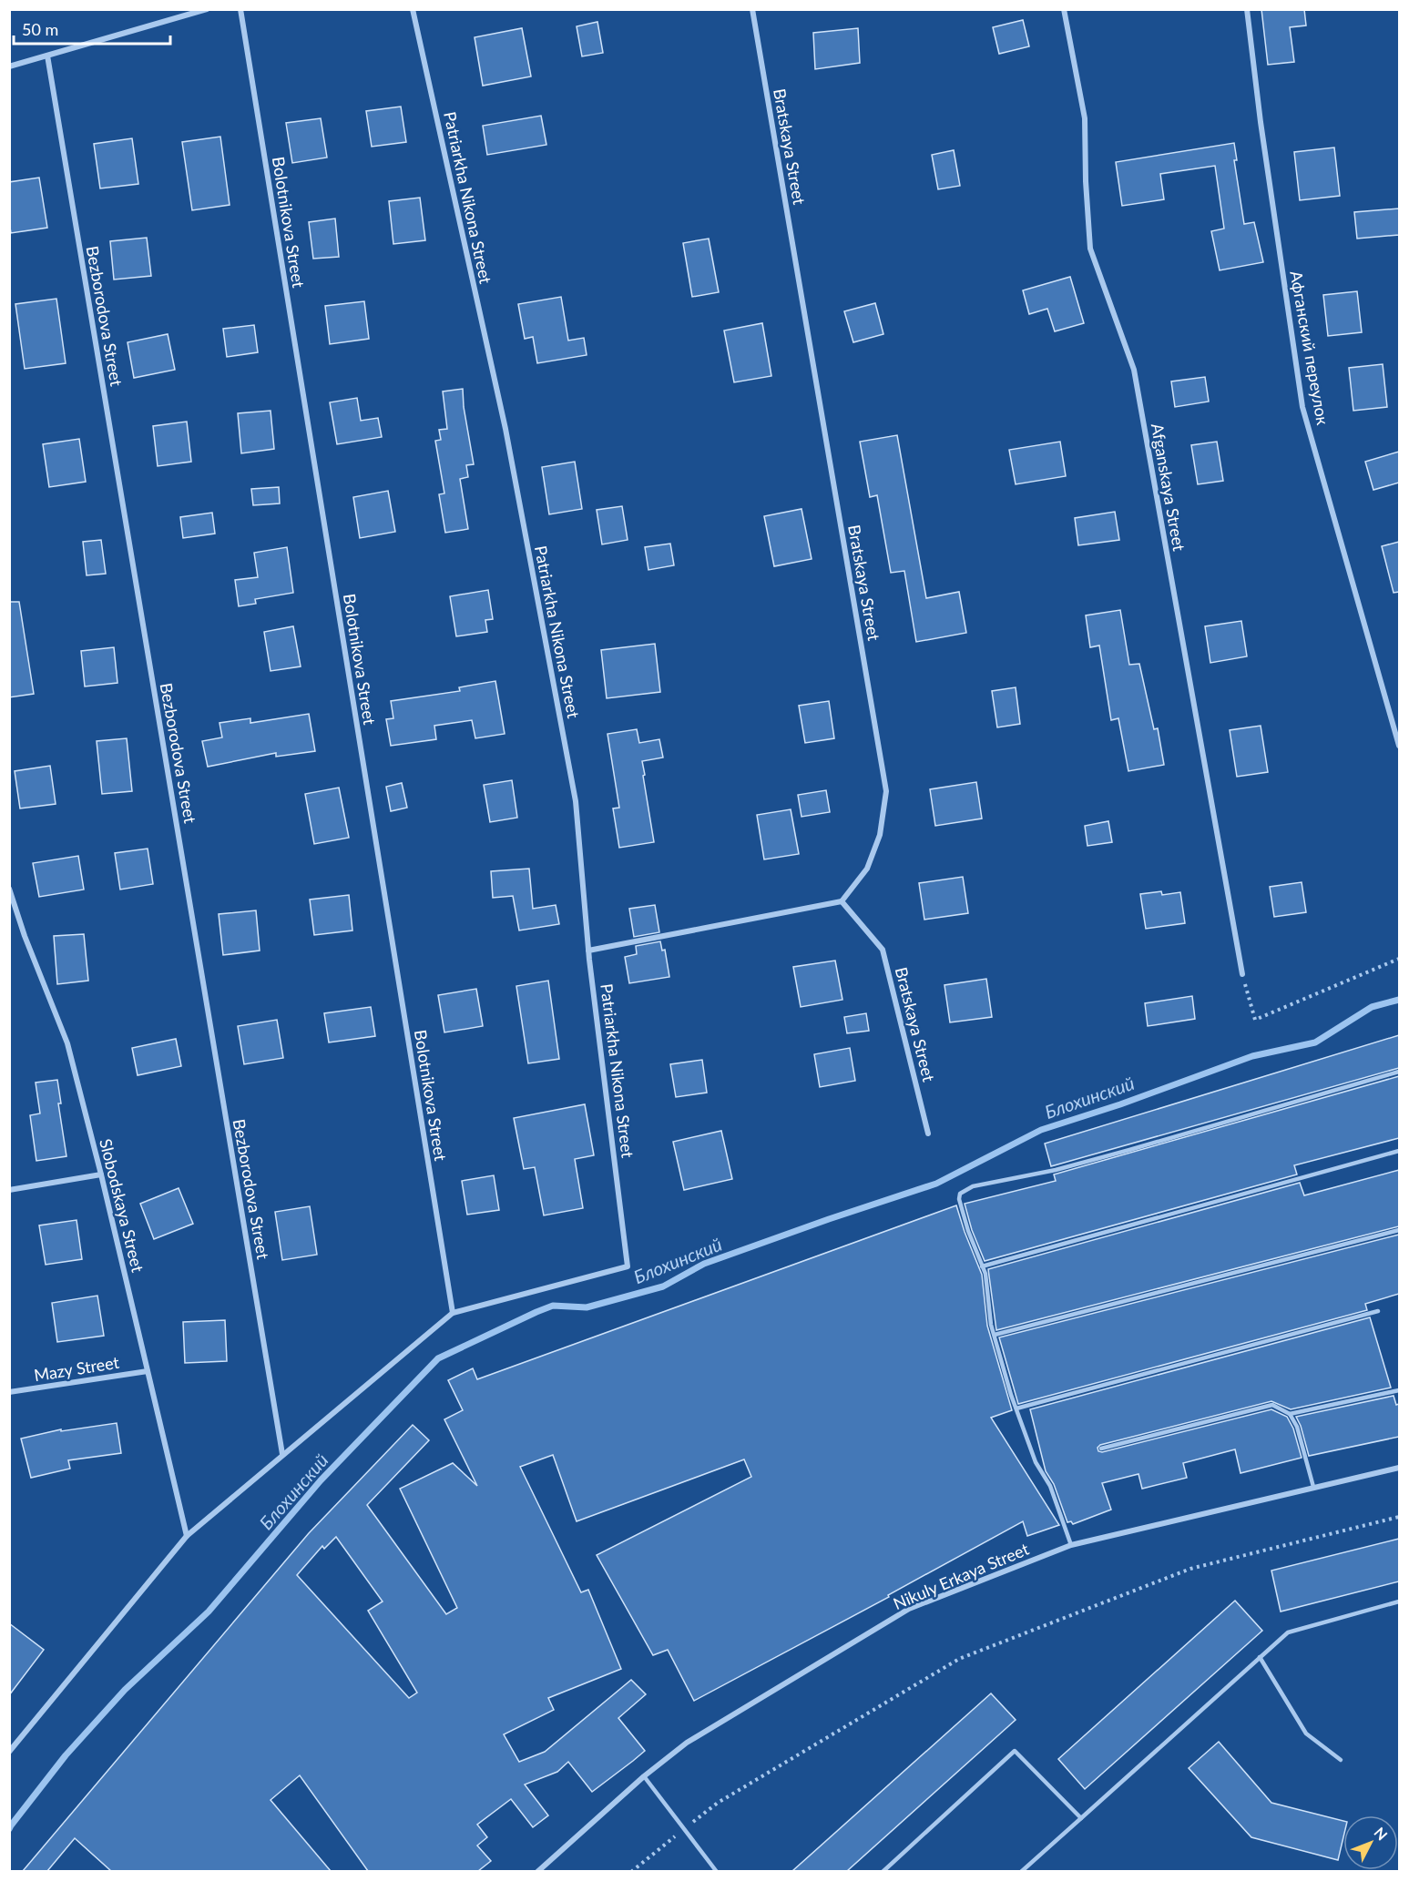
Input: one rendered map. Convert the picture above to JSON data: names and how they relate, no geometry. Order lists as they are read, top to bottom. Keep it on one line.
{"streets":{"street":["Bratskaya Street","Patriarkha Nikona Street","Bolotnikova Street","Bezborodova Street","Афганский переулок","Afganskaya Street","Slobodskaya Street","Mazy Street","Nikuly Erkaya Street"]},"crossings":[["Patriarkha Nikona Street","Bolotnikova Street"],["Slobodskaya Street","Mazy Street"]],"water":["Блохинский"],"scale_bar":"50 m","north":"top right"}
